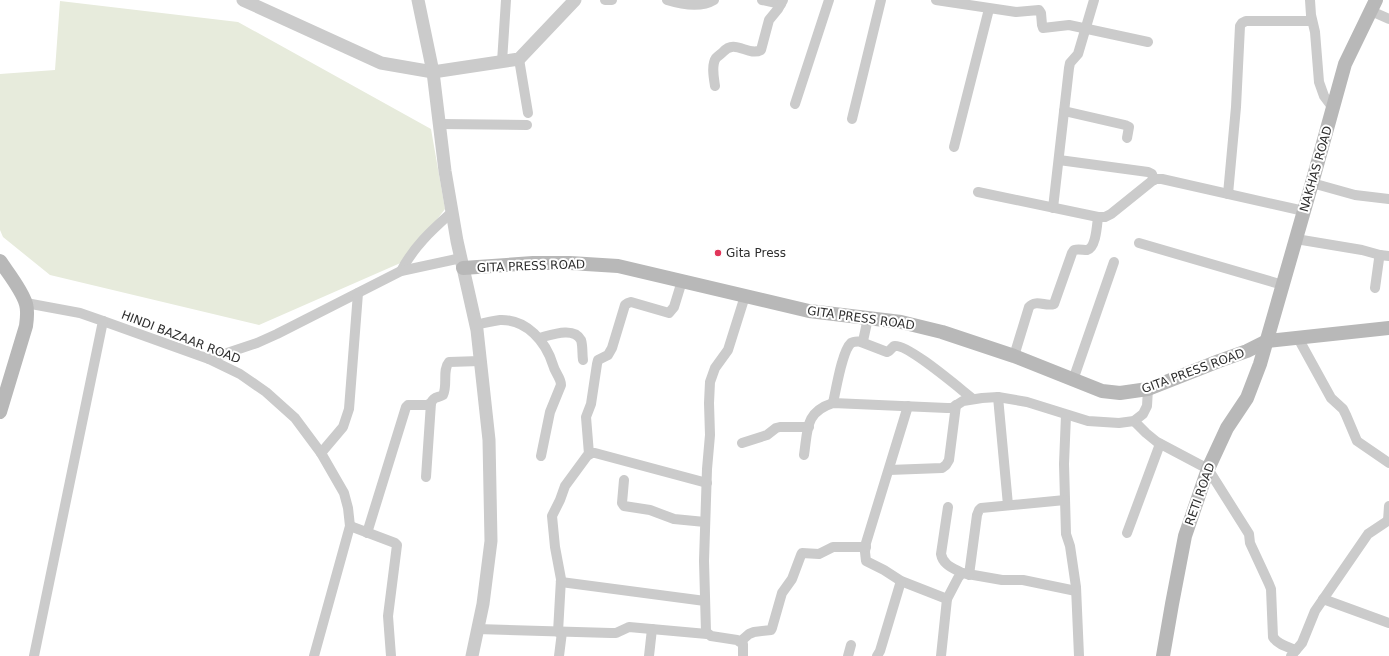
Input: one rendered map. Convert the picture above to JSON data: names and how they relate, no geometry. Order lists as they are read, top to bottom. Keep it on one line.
{"streets":{"main road":["NAKHAS ROAD","GITA PRESS ROAD","RETI ROAD"],"street":["HINDI BAZAAR ROAD"]},"crossings":[["NAKHAS ROAD","GITA PRESS ROAD"],["NAKHAS ROAD","RETI ROAD"],["GITA PRESS ROAD","RETI ROAD"]],"places":["Gita Press"]}
